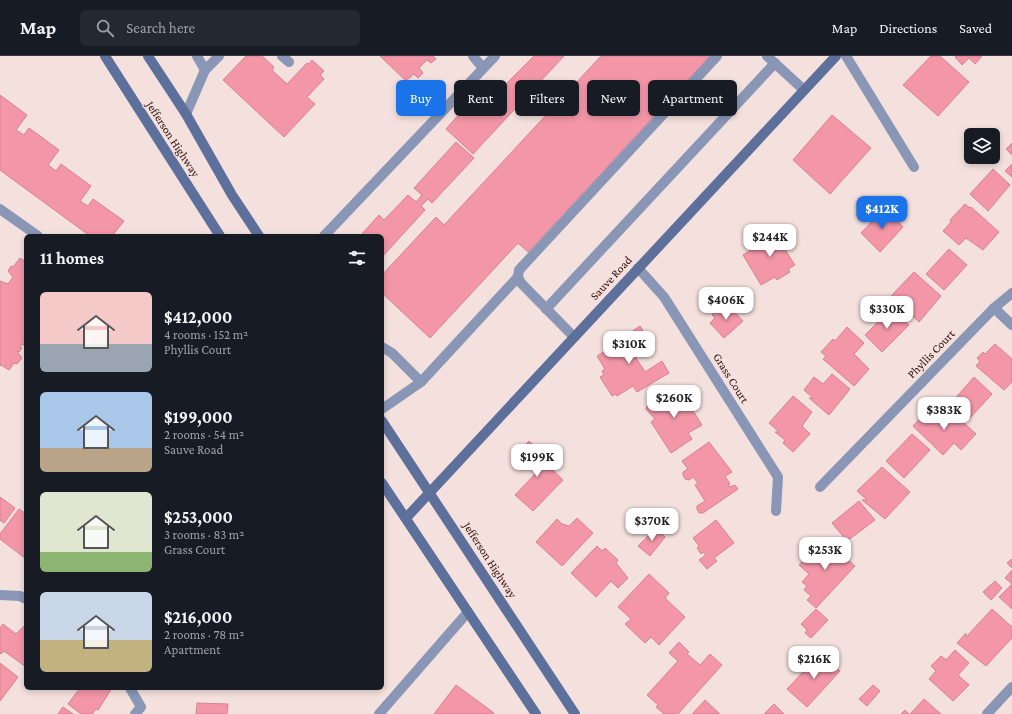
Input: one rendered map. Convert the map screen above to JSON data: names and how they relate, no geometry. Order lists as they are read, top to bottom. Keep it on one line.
{"streets":{"main road":["Jefferson Highway","Sauve Road"],"street":["Phyllis Court","Grass Court"]},"crossings":[["Jefferson Highway","Sauve Road"],["Sauve Road","Grass Court"]],"page":{"header":"Map","search":"Search here","nav":["Map","Directions","Saved"],"chip":["Buy","Rent","Filters","New","Apartment"],"price":["$412K","$244K","$406K","$330K","$310K","$260K","$383K","$199K","$370K","$253K","$216K"],"heading":"11 homes","list":[{"name":"$412,000","note":"4 rooms · 152 m² · Phyllis Court"},{"name":"$199,000","note":"2 rooms · 54 m² · Sauve Road"},{"name":"$253,000","note":"3 rooms · 83 m² · Grass Court"},{"name":"$216,000","note":"2 rooms · 78 m² · Apartment"}]}}
